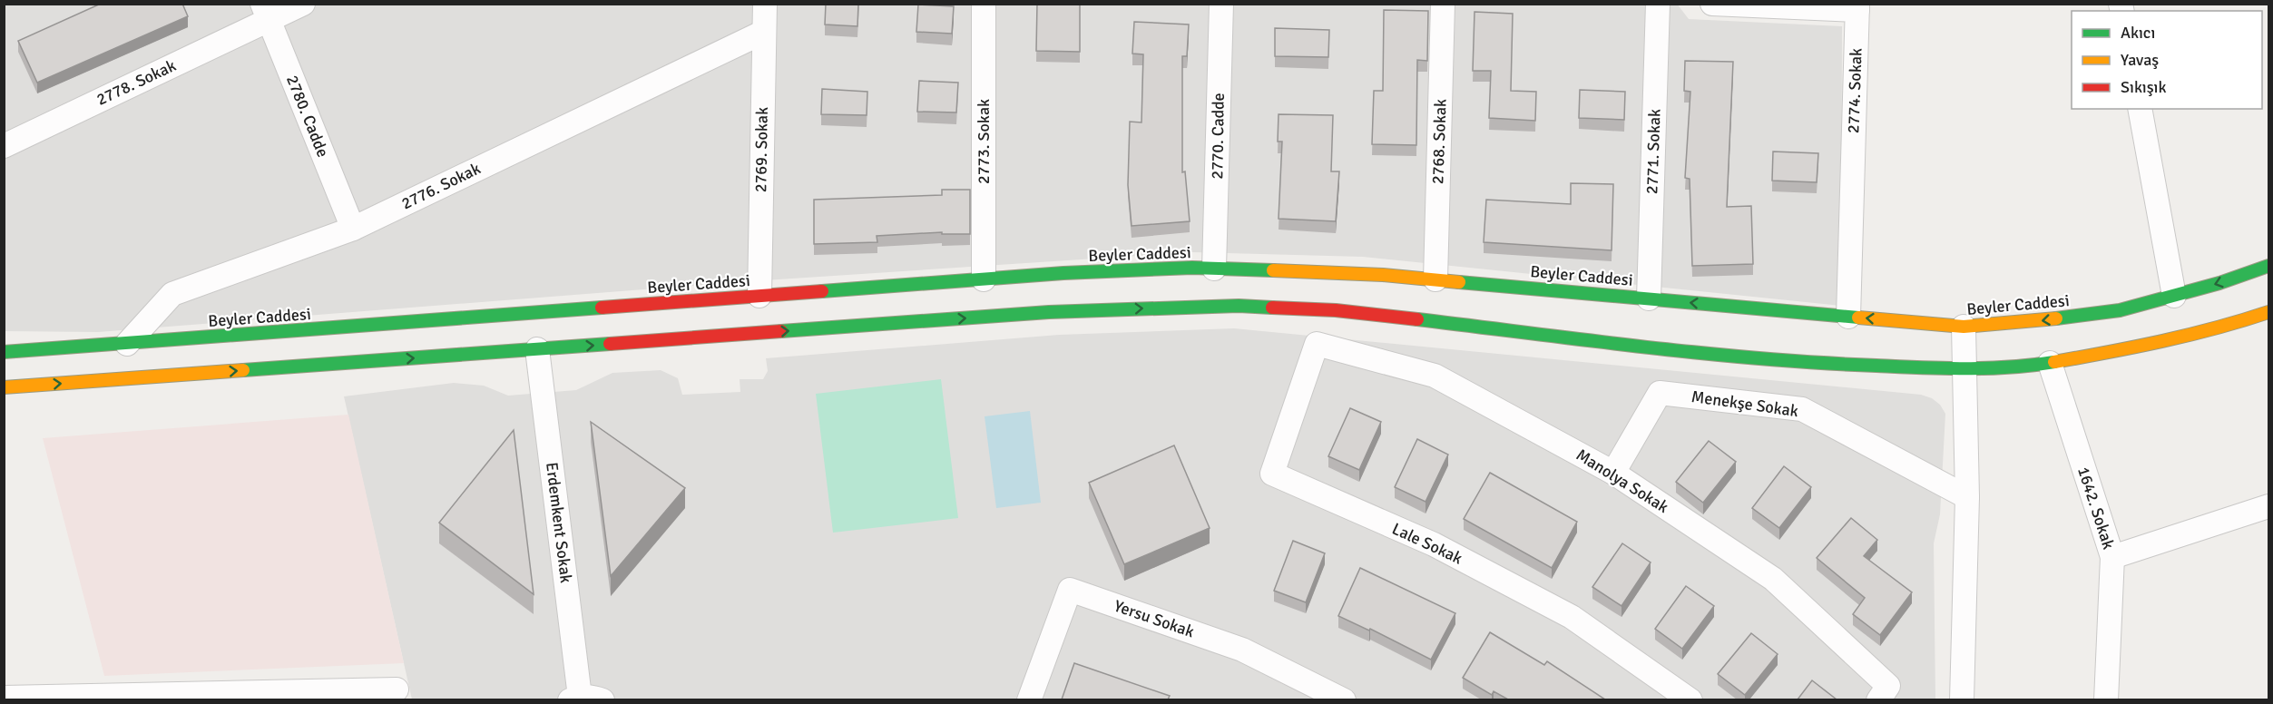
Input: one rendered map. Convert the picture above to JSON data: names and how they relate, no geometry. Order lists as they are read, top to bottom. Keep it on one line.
{"streets":{"main road":["Beyler Caddesi"],"street":["2778. Sokak","2774. Sokak","2780. Cadde","2770. Cadde","2773. Sokak","2768. Sokak","2769. Sokak","2771. Sokak","2776. Sokak","Menekşe Sokak","Manolya Sokak","1642. Sokak","Erdemkent Sokak","Lale Sokak","Yersu Sokak"]},"crossings":[["2778. Sokak","2780. Cadde"],["2774. Sokak","Beyler Caddesi"],["2780. Cadde","2776. Sokak"],["2770. Cadde","Beyler Caddesi"],["2773. Sokak","Beyler Caddesi"],["2768. Sokak","Beyler Caddesi"],["2769. Sokak","2776. Sokak"],["2769. Sokak","Beyler Caddesi"],["2771. Sokak","Beyler Caddesi"],["2776. Sokak","Beyler Caddesi"],["Menekşe Sokak","Manolya Sokak"],["Manolya Sokak","Lale Sokak"]],"legend":["Akıcı","Yavaş","Sıkışık"]}
